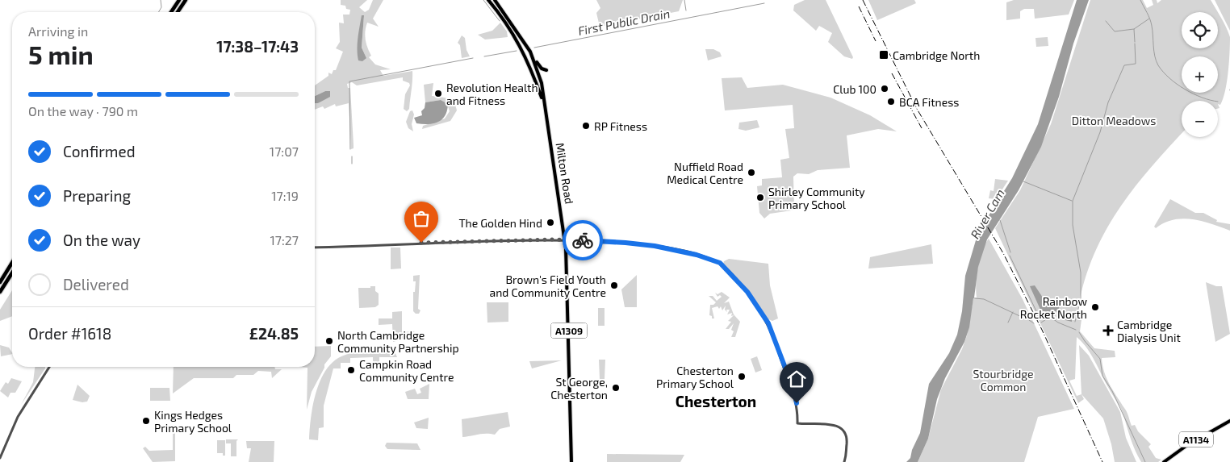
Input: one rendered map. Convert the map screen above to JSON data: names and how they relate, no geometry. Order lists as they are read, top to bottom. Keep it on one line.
{"streets":{"main road":["Milton Road","A1309","A1134"]},"crossings":[["Milton Road","A1309"]],"districts":["Chesterton"],"water":["First Public Drain","River Cam"],"parks":["Ditton Meadows","Stourbridge Common"],"places":{"transit":["Cambridge North"],"other":["Club 100","Revolution Health and Fitness","BCA Fitness","RP Fitness","Nuffield Road Medical Centre","Shirley Community Primary School","The Golden Hind","Brown's Field Youth and Community Centre","Rainbow Rocket North","North Cambridge Community Partnership","Campkin Road Community Centre","Chesterton Primary School","St George, Chesterton","Kings Hedges Primary School"],"health":["Cambridge Dialysis Unit"]},"page":{"map_buttons":["+","−"],"heading":["5 min","Arriving in","17:38–17:43"],"panel":["Order #1618","£24.85"],"bar":"On the way · 790 m","list":[["Confirmed","17:07"],["Preparing","17:19"],["On the way","17:27"],"Delivered"]}}
